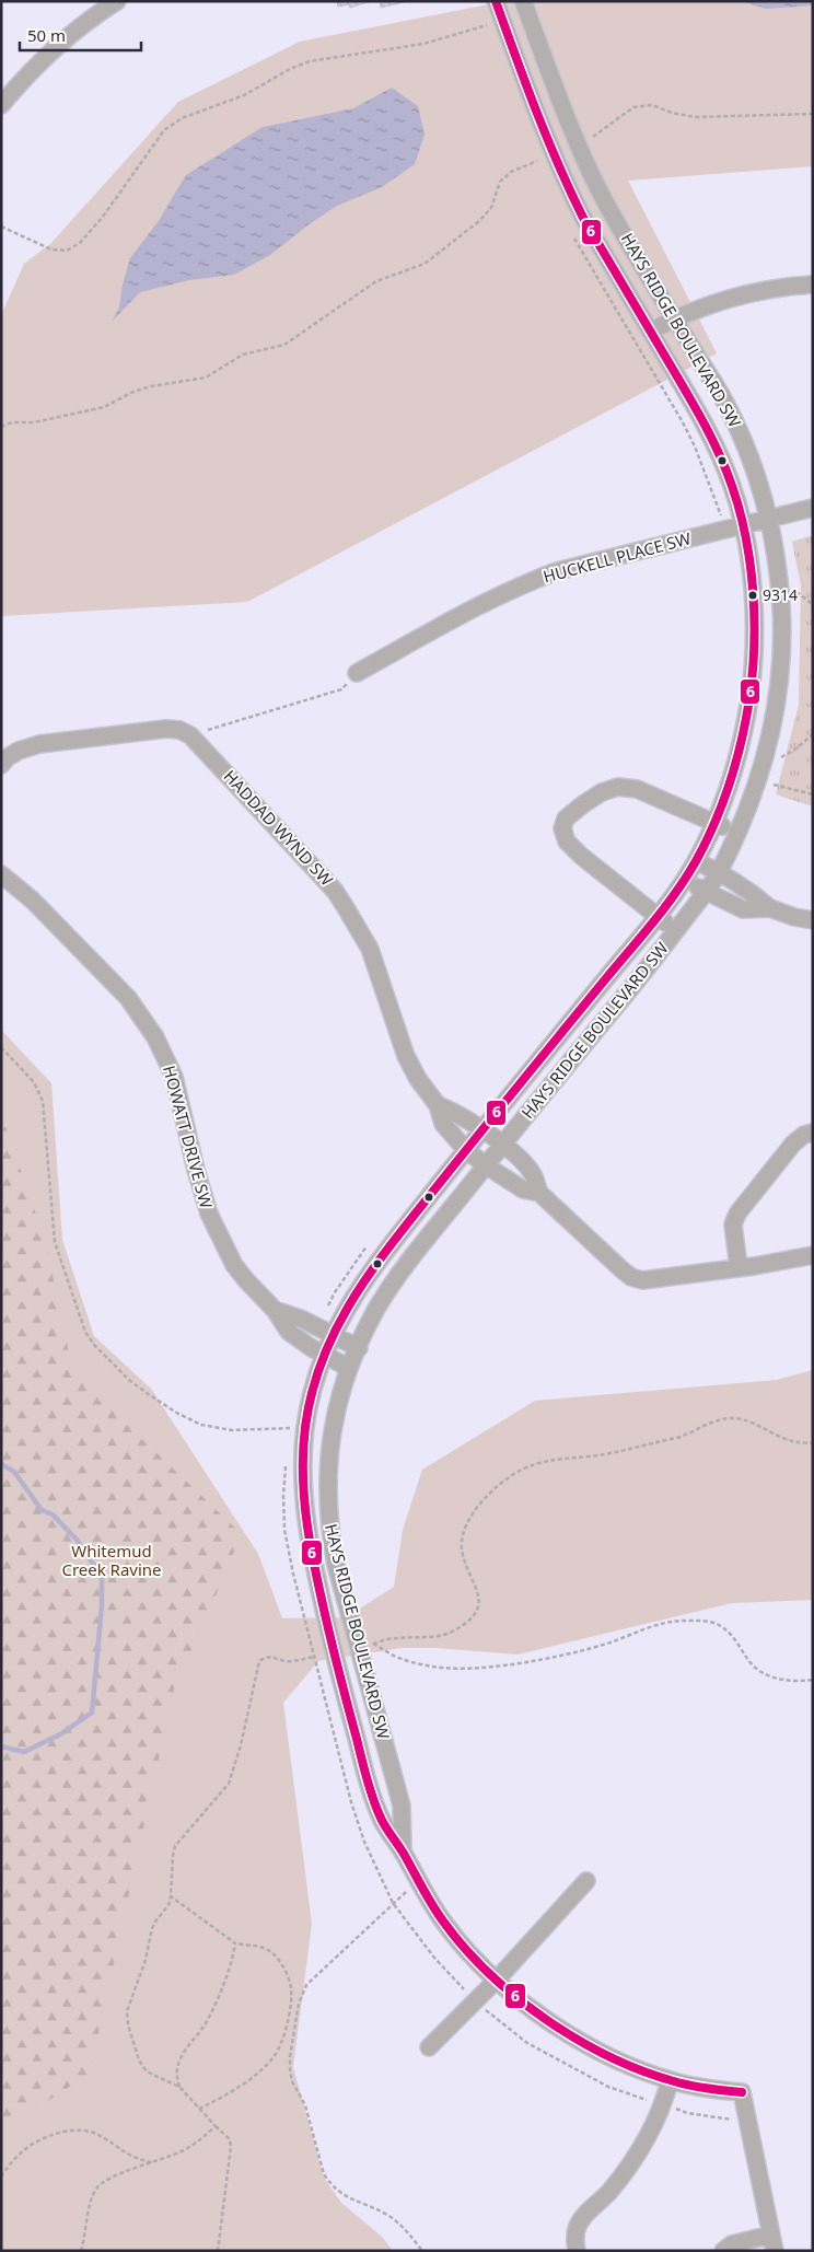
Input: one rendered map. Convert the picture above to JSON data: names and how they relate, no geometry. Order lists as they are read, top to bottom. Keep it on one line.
{"streets":{"street":["HAYS RIDGE BOULEVARD SW","HUCKELL PLACE SW","HADDAD WYND SW","HOWATT DRIVE SW"]},"crossings":[["HAYS RIDGE BOULEVARD SW","HUCKELL PLACE SW"],["HAYS RIDGE BOULEVARD SW","HADDAD WYND SW"],["HAYS RIDGE BOULEVARD SW","HOWATT DRIVE SW"]],"parks":["Whitemud Creek Ravine"],"places":["9314"],"lines":["transit line 6"],"scale_bar":"50 m"}
